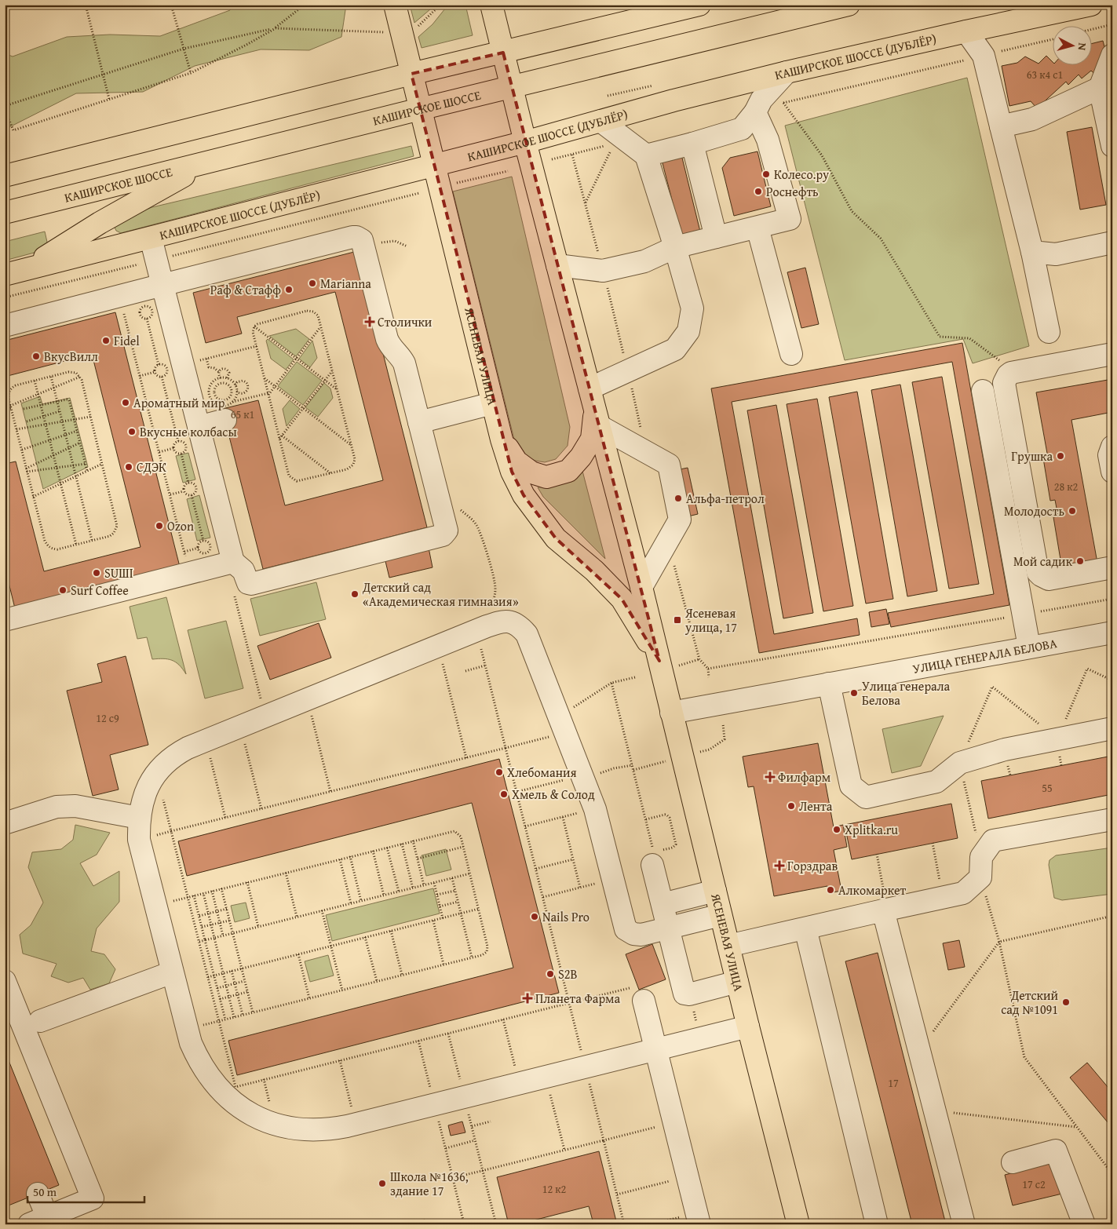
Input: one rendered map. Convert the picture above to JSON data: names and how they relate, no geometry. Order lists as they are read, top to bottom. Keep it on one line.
{"streets":{"main road":["КАШИРСКОЕ ШОССЕ (ДУБЛЁР)","КАШИРСКОЕ ШОССЕ","ЯСЕНЕВАЯ УЛИЦА"],"street":["УЛИЦА ГЕНЕРАЛА БЕЛОВА"]},"crossings":[["КАШИРСКОЕ ШОССЕ (ДУБЛЁР)","ЯСЕНЕВАЯ УЛИЦА"],["КАШИРСКОЕ ШОССЕ","ЯСЕНЕВАЯ УЛИЦА"],["ЯСЕНЕВАЯ УЛИЦА","УЛИЦА ГЕНЕРАЛА БЕЛОВА"]],"places":{"other":["Колесо.ру","Роснефть","Marianna","Раф & Стафф","Fidel","ВкусВилл","Ароматный мир","Вкусные колбасы","Грушка","СДЭК","Альфа-петрол","Молодость","Ozon","Мой садик","SUШI","Surf Coffee","Детский сад «Академическая гимназия»","Улица генерала Белова","Хлебомания","Хмель & Солод","Лента","Xplitka.ru","Алкомаркет","Nails Pro","S2B","Детский сад №1091","Школа №1636, здание 17"],"health":["Столички","Филфарм","Горздрав","Планета Фарма"],"transit":["Ясеневая улица, 17"]},"house_numbers":["63 к4 с1","65 к1","28 к2","12 с9","55","17","17 с2","12 к2"],"scale_bar":"50 m","north":"right"}
